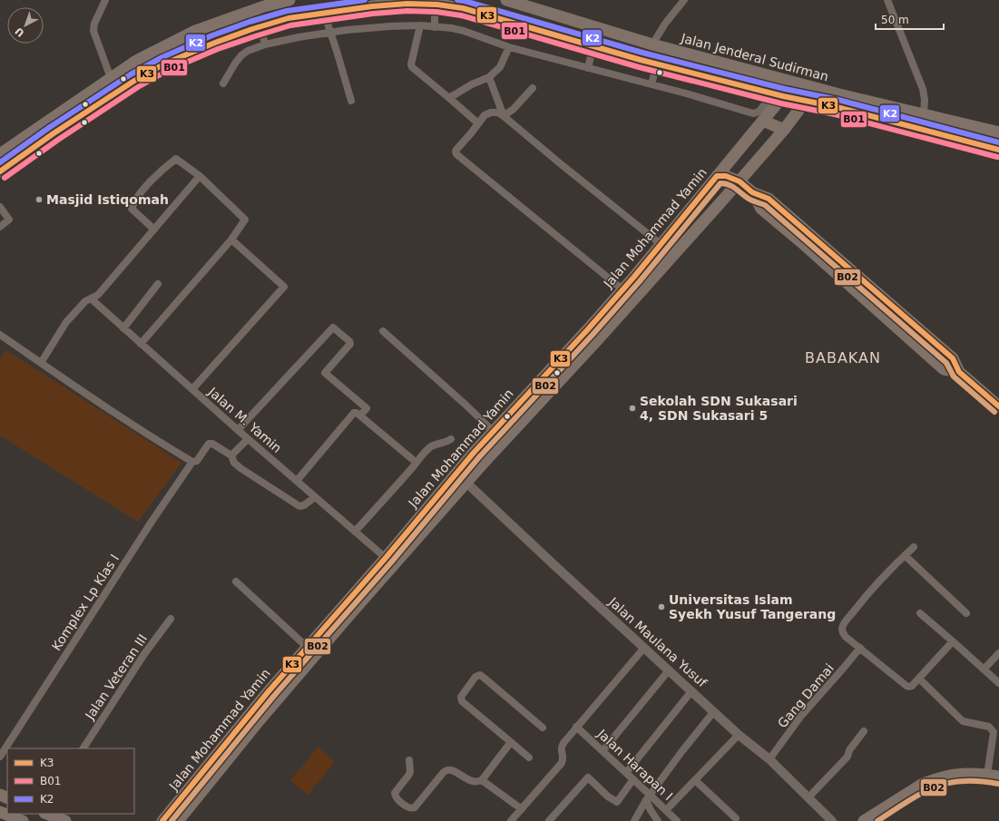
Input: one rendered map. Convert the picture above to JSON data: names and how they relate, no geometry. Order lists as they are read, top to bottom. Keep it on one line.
{"streets":{"main road":["Jalan Jenderal Sudirman","Jalan Mohammad Yamin"],"street":["Jalan M. Yamin","Komplex Lp Klas I","Jalan Maulana Yusuf","Jalan Veteran III","Gang Damai","Jalan Harapan I"]},"crossings":[["Jalan Mohammad Yamin","Jalan M. Yamin"],["Jalan Mohammad Yamin","Jalan Maulana Yusuf"],["Jalan Maulana Yusuf","Gang Damai"]],"districts":["BABAKAN"],"places":["Masjid Istiqomah","Sekolah SDN Sukasari 4, SDN Sukasari 5","Universitas Islam Syekh Yusuf Tangerang"],"lines":["transit line K2","transit line K3","transit line B01","transit line B02"],"legend":["K3","B01","K2"],"scale_bar":"50 m","north":"bottom left"}
